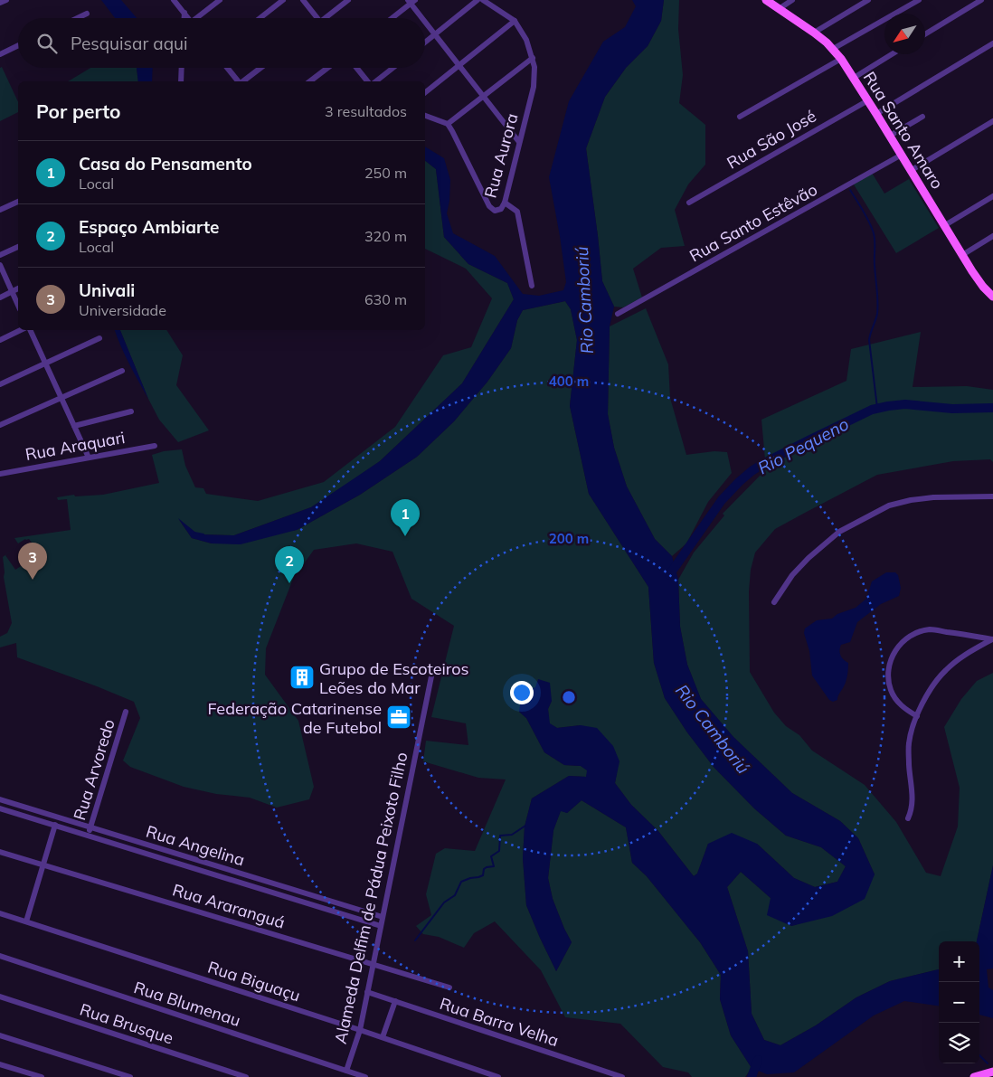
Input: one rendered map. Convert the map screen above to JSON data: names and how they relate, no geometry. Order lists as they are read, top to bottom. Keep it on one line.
{"streets":{"main road":["Rua Santo Amaro"],"street":["Rua São José","Rua Aurora","Rua Santo Estêvão","Rua Araquari","Rua Arvoredo","Rua Angelina","Alameda Delfim de Pádua Peixoto Filho","Rua Araranguá","Rua Biguaçu","Rua Blumenau","Rua Barra Velha","Rua Brusque"]},"crossings":[["Rua Santo Amaro","Rua São José"],["Rua Santo Amaro","Rua Santo Estêvão"],["Rua Arvoredo","Rua Angelina"],["Rua Angelina","Alameda Delfim de Pádua Peixoto Filho"],["Alameda Delfim de Pádua Peixoto Filho","Rua Araranguá"],["Alameda Delfim de Pádua Peixoto Filho","Rua Biguaçu"],["Alameda Delfim de Pádua Peixoto Filho","Rua Blumenau"],["Alameda Delfim de Pádua Peixoto Filho","Rua Barra Velha"]],"water":["Rio Camboriú","Rio Pequeno"],"places":{"building":["Grupo de Escoteiros Leões do Mar"],"office":["Federação Catarinense de Futebol"]},"north":"bottom left","page":{"search":"Pesquisar aqui","heading":["Por perto","3 resultados"],"list":[{"mark":"1","name":"Casa do Pensamento","note":"Local","value":"250 m"},{"mark":"2","name":"Espaço Ambiarte","note":"Local","value":"320 m"},{"mark":"3","name":"Univali","note":"Universidade","value":"630 m"}],"pins":["1","3","2"],"map_buttons":["+","−"]},"rings":["400 m","200 m"]}
